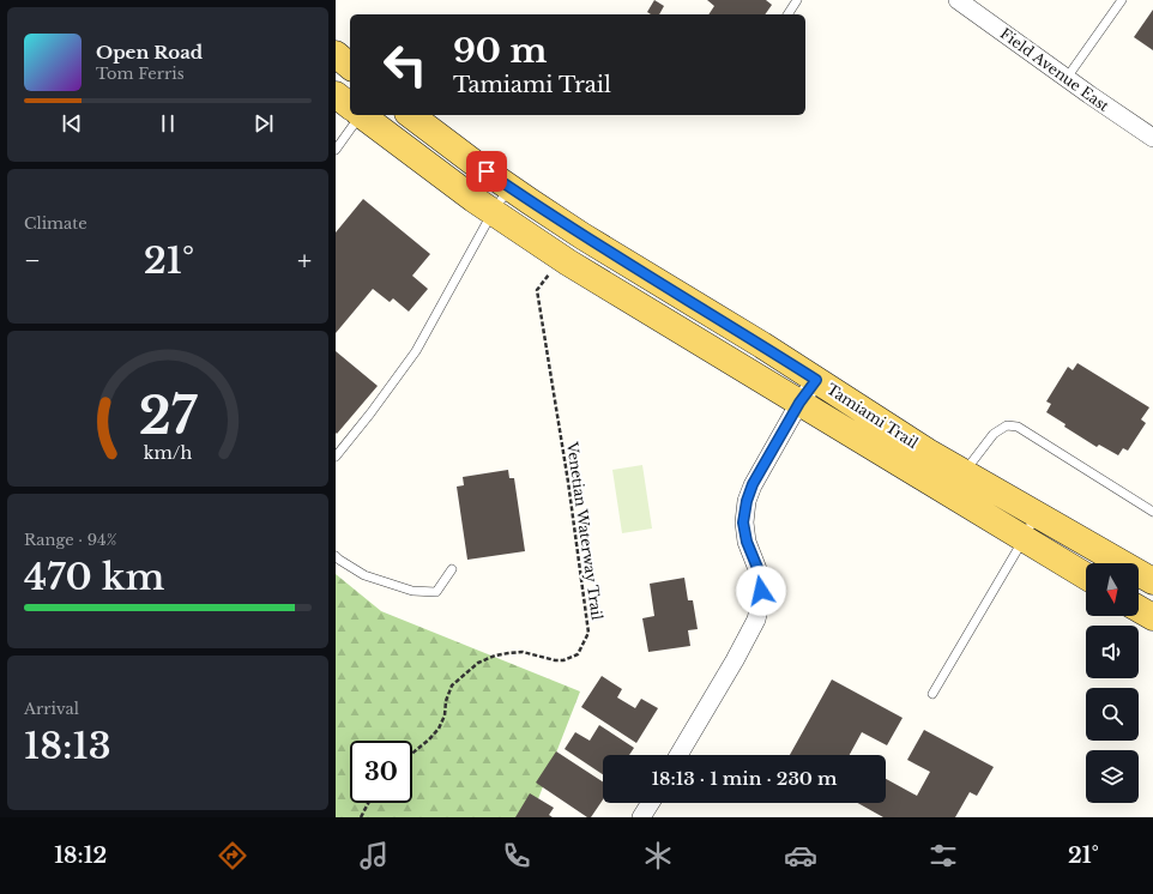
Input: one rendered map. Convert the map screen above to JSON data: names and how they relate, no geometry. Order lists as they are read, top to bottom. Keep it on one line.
{"streets":{"main road":["Tamiami Trail"],"street":["Field Avenue East"],"path":["Venetian Waterway Trail"]},"north":"bottom","page":{"turn":["90 m","Tamiami Trail"],"song":["Open Road","Tom Ferris"],"tile":["Climate",["Range · 94%","470 km"],["Arrival","18:13"]],"heat":["−","21°","+"],"limit":"30","trip":"18:13 · 1 min · 230 m","tabs":["18:12","21°"],"gauge":["27","km/h"]}}
